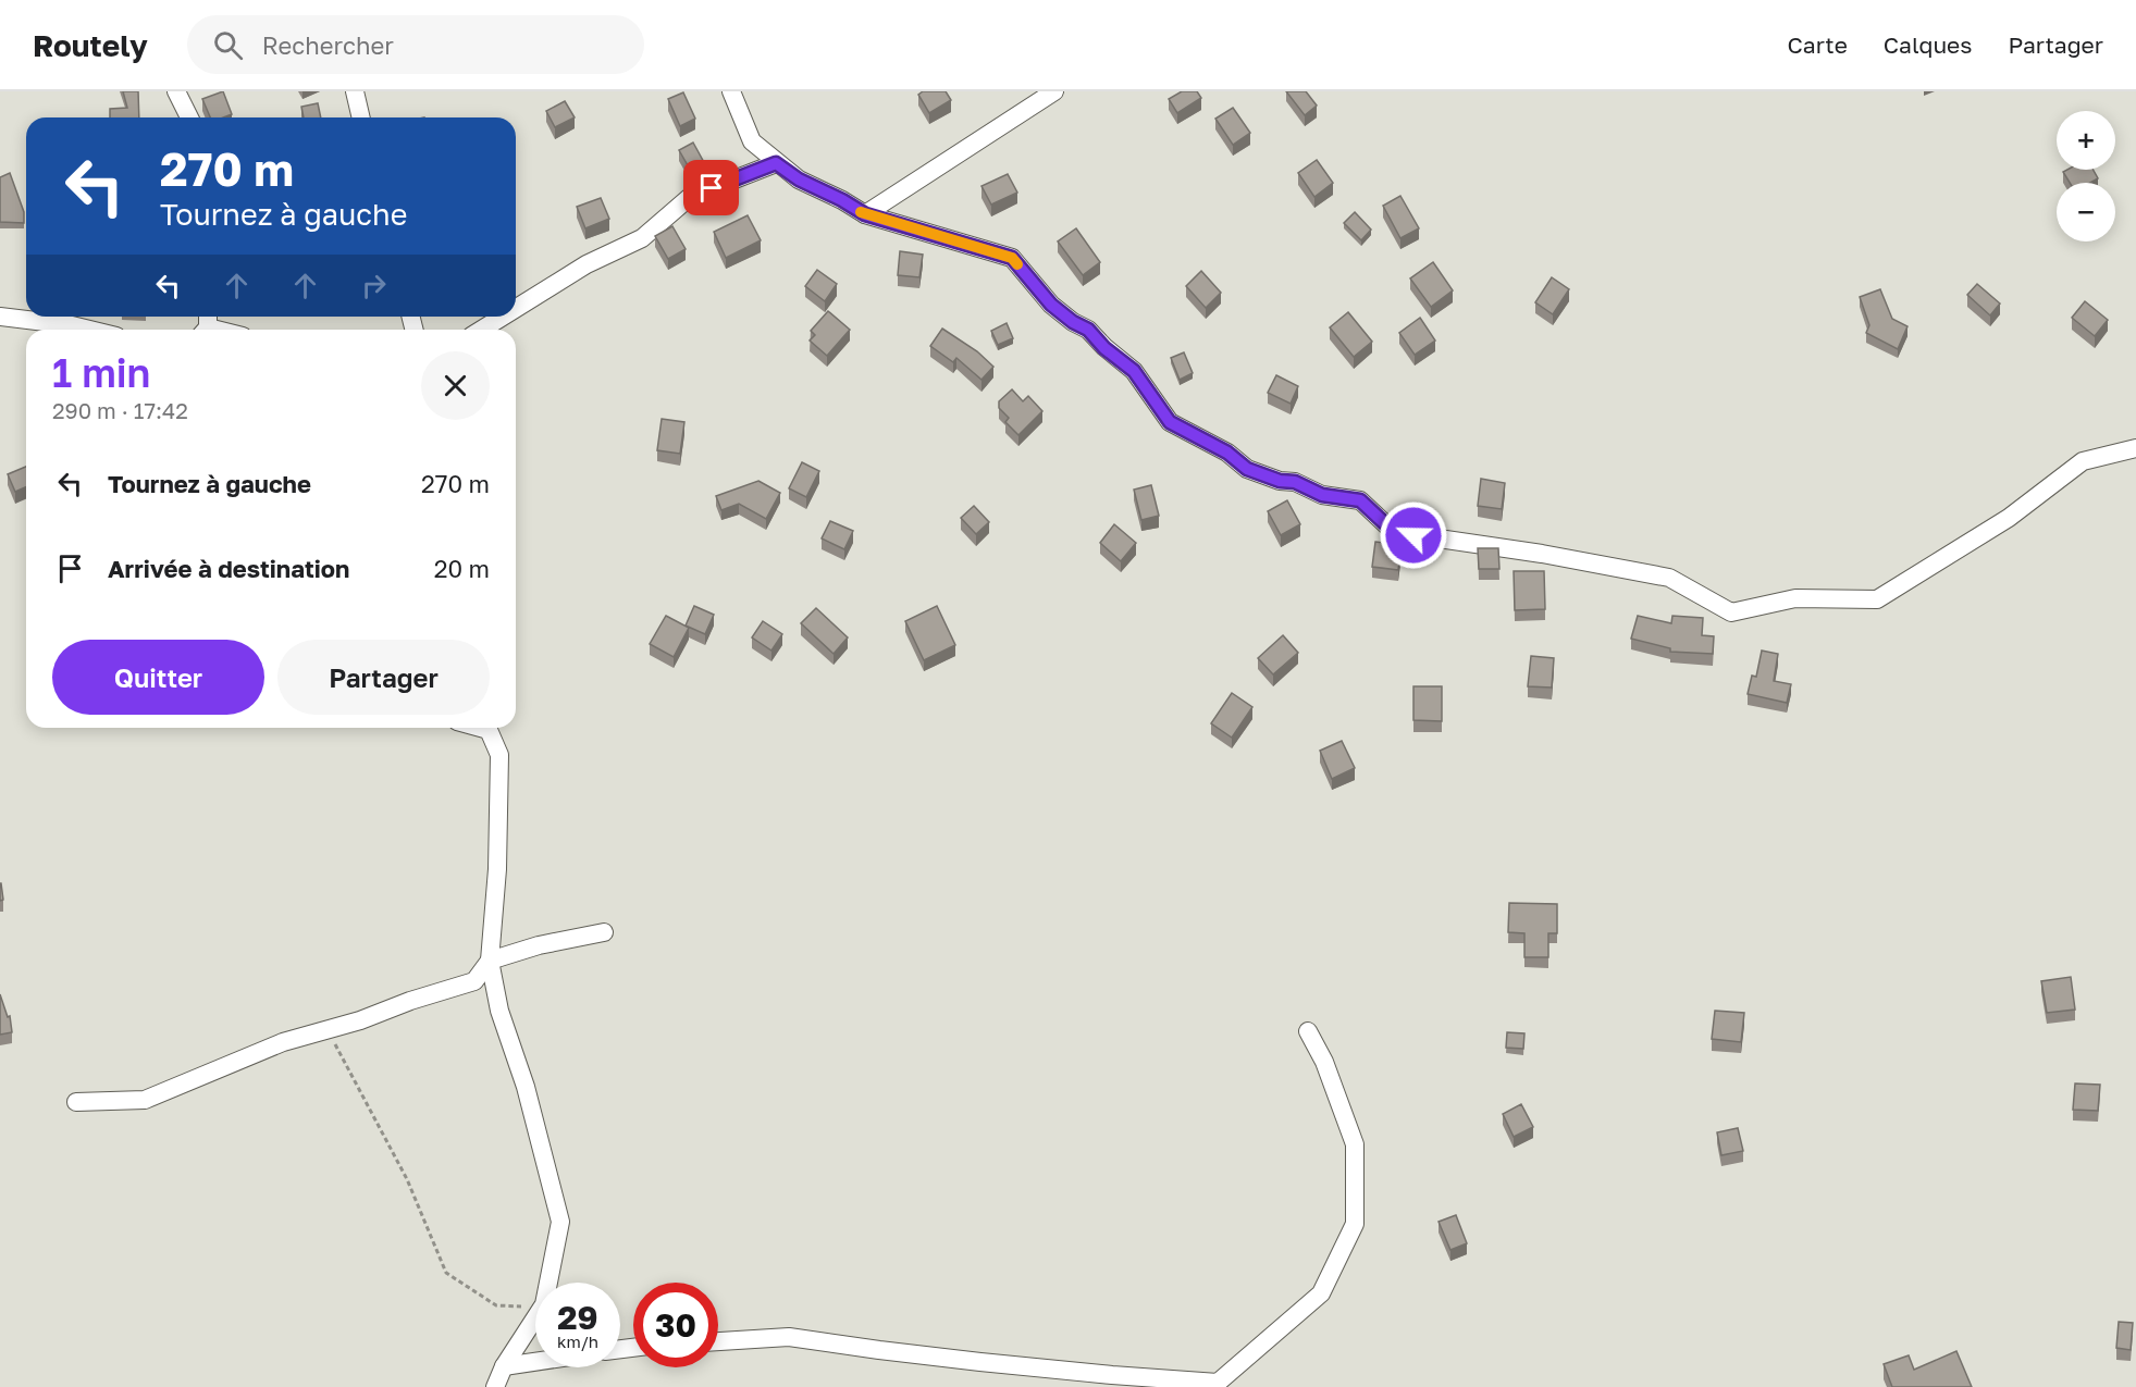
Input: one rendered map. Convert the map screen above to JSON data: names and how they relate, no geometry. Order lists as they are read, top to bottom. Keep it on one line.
{"page":{"header":"Routely","search":"Rechercher","nav":["Carte","Calques","Partager"],"map_buttons":["+","−"],"turn":["270 m","Tournez à gauche"],"heading":["1 min","290 m · 17:42"],"list":[{"name":"Tournez à gauche","value":"270 m"},{"name":"Arrivée à destination","value":"20 m"}],"buttons":["Quitter","Partager"],"speed":"29 km/h","limit":"30"}}
